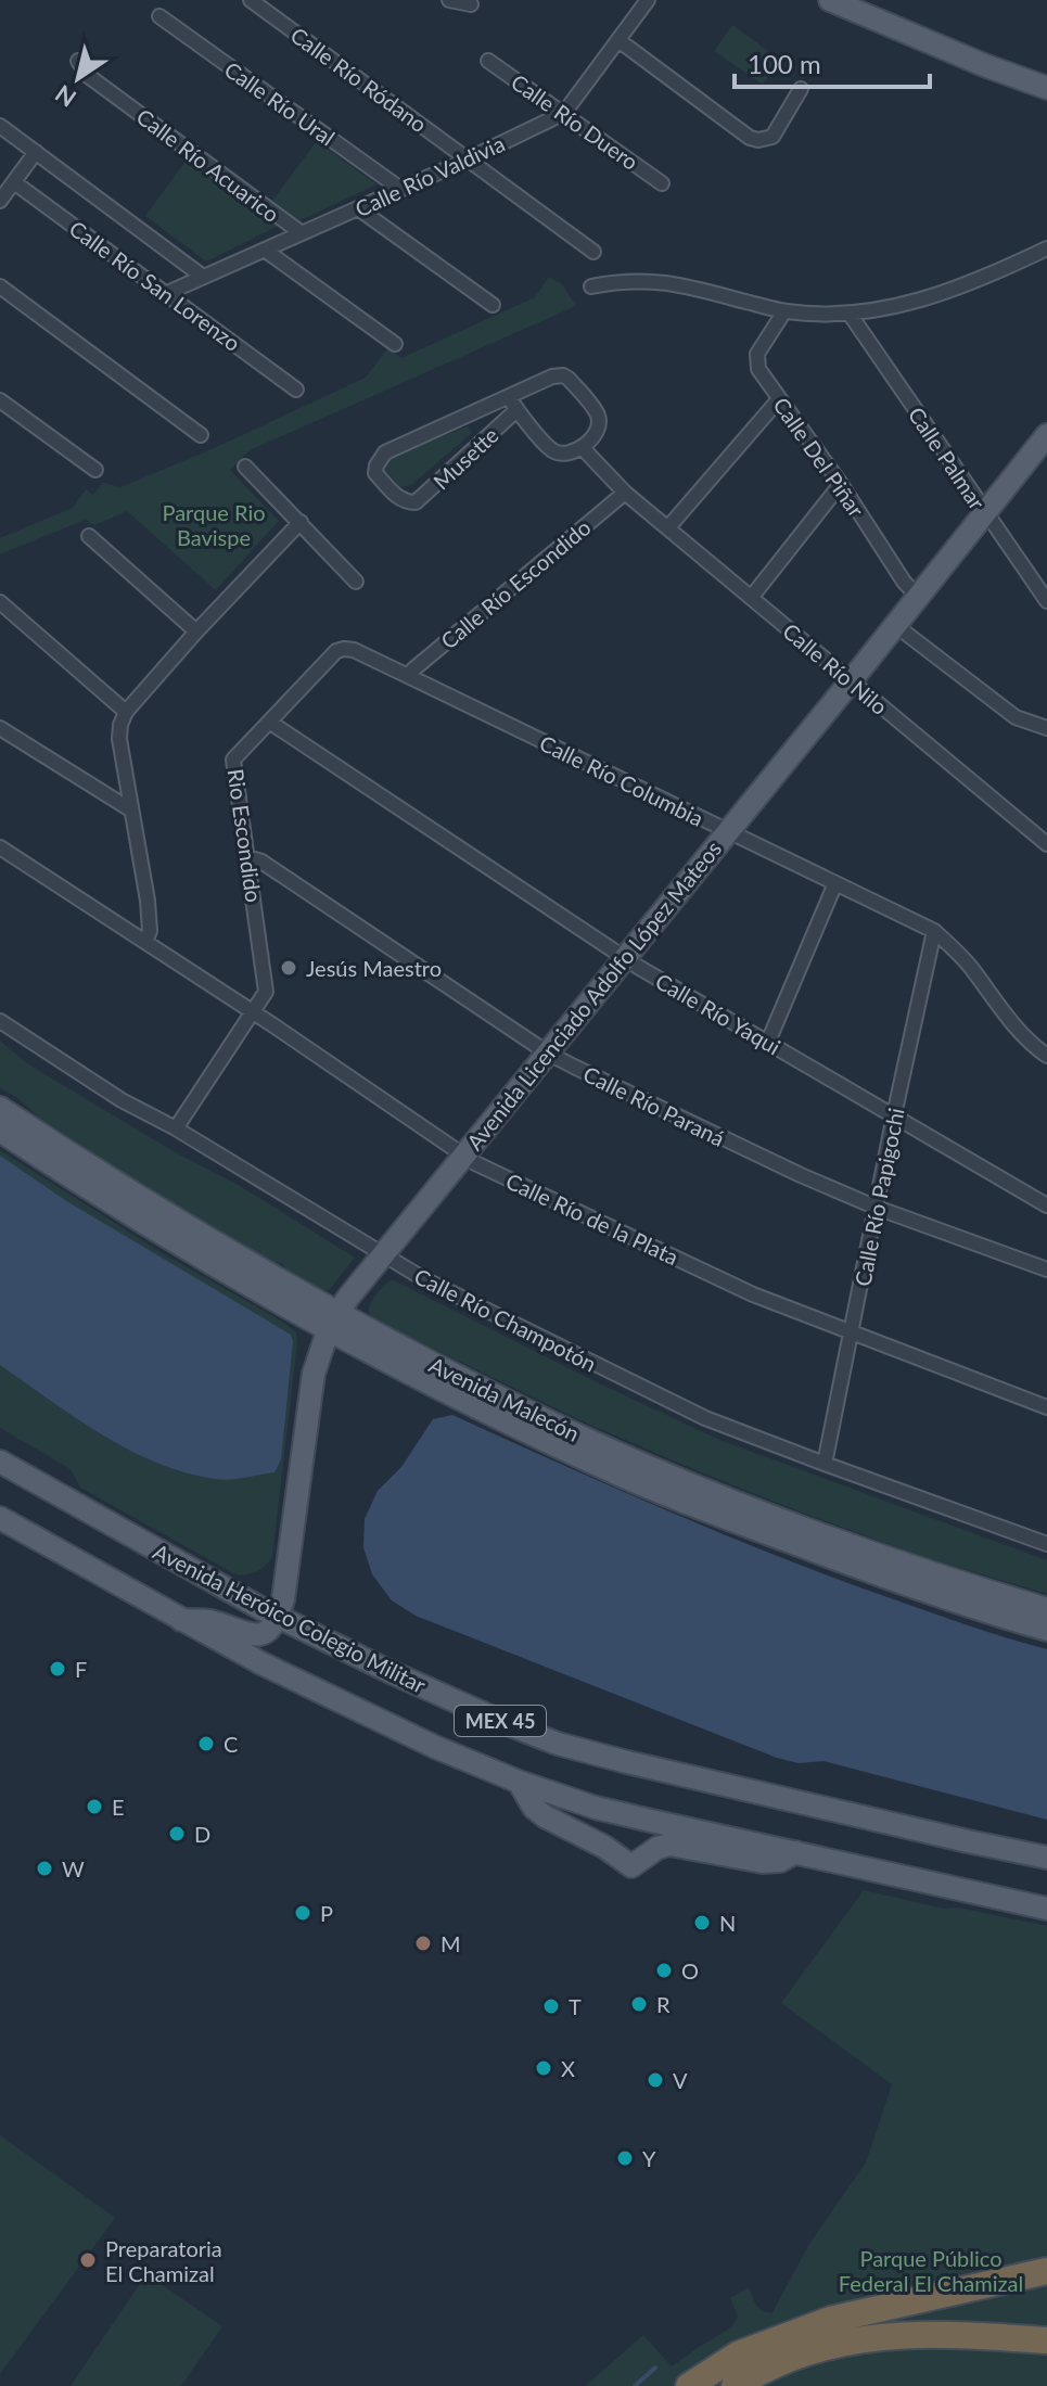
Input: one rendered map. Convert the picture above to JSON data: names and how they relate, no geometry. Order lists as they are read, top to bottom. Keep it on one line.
{"streets":{"main road":["Avenida Licenciado Adolfo López Mateos","Avenida Malecón","Avenida Heróico Colegio Militar","MEX 45"],"street":["Calle Río Ródano","Calle Río Ural","Calle Río Duero","Calle Río Acuarico","Calle Río Valdivia","Calle Río San Lorenzo","Calle Del Piñar","Musette","Calle Palmar","Calle Río Escondido","Calle Río Nilo","Calle Río Columbia","Rio Escondido","Calle Río Yaqui","Calle Río Paraná","Calle Río Papigochi","Calle Río de la Plata","Calle Río Champotón"]},"crossings":[["Calle Río Ródano","Calle Río Valdivia"],["Calle Río Ural","Calle Río Valdivia"],["Calle Río Duero","Calle Río Valdivia"],["Calle Río Acuarico","Calle Río Valdivia"],["Calle Río Valdivia","Calle Río San Lorenzo"],["Calle Del Piñar","Avenida Licenciado Adolfo López Mateos"],["Calle Palmar","Avenida Licenciado Adolfo López Mateos"],["Calle Río Escondido","Calle Río Nilo"],["Calle Río Escondido","Calle Río Columbia"],["Calle Río Nilo","Avenida Licenciado Adolfo López Mateos"],["Calle Río Columbia","Rio Escondido"],["Calle Río Columbia","Avenida Licenciado Adolfo López Mateos"],["Calle Río Columbia","Calle Río Papigochi"],["Rio Escondido","Calle Río Yaqui"],["Rio Escondido","Calle Río Paraná"],["Rio Escondido","Calle Río de la Plata"],["Rio Escondido","Calle Río Champotón"],["Avenida Licenciado Adolfo López Mateos","Calle Río Yaqui"],["Avenida Licenciado Adolfo López Mateos","Calle Río Paraná"],["Avenida Licenciado Adolfo López Mateos","Calle Río de la Plata"],["Avenida Licenciado Adolfo López Mateos","Calle Río Champotón"],["Avenida Licenciado Adolfo López Mateos","Avenida Malecón"],["Avenida Licenciado Adolfo López Mateos","Avenida Heróico Colegio Militar"],["Calle Río Yaqui","Calle Río Papigochi"],["Calle Río Paraná","Calle Río Papigochi"],["Calle Río Papigochi","Calle Río de la Plata"],["Calle Río Papigochi","Calle Río Champotón"]],"parks":["Parque Rio Bavispe","Parque Público Federal El Chamizal"],"places":["Jesús Maestro","F","C","E","D","W","P","N","M","O","R","T","X","V","Y","Preparatoria El Chamizal"],"scale_bar":"100 m","north":"bottom left"}
